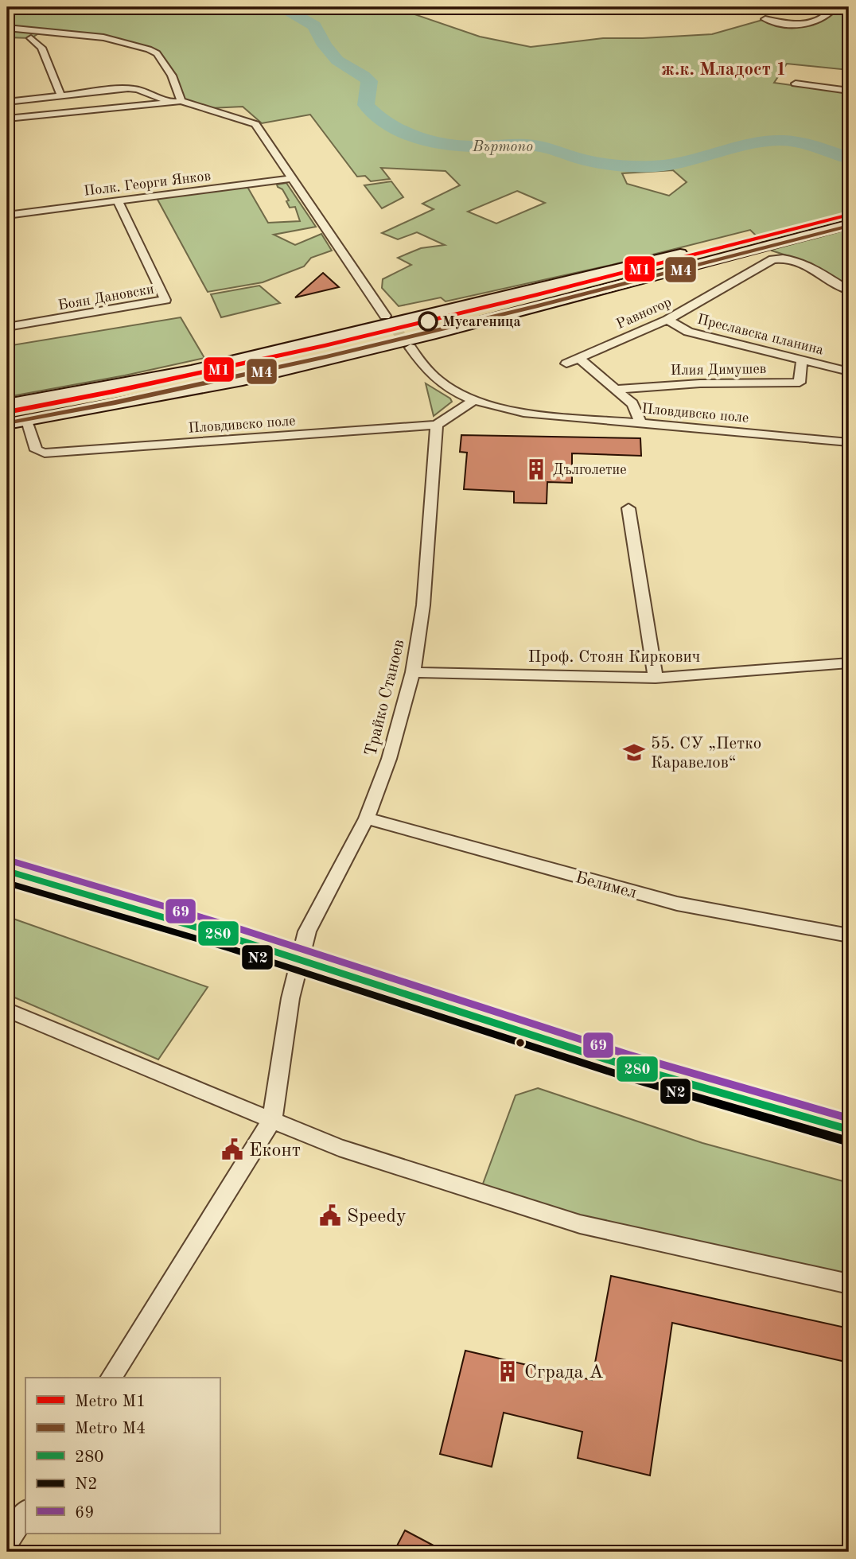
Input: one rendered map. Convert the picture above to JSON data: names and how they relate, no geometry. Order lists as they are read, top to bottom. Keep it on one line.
{"streets":{"street":["Полк. Георги Янков","Боян Дановски","Равногор","Преславска планина","Илия Димушев","Пловдивско поле","Проф. Стоян Киркович","Трайко Станоев","Белимел"]},"crossings":[["Полк. Георги Янков","Боян Дановски"],["Равногор","Преславска планина"],["Преславска планина","Илия Димушев"],["Пловдивско поле","Трайко Станоев"],["Проф. Стоян Киркович","Трайко Станоев"],["Трайко Станоев","Белимел"]],"districts":["ж.к. Младост 1"],"water":["Въртопо"],"places":{"other":["Мусагеница"],"building":["Дълголетие","Сграда А"],"school or university":["55. СУ „Петко Каравелов“"],"public building":["Еконт","Speedy"]},"lines":["metro line M1","metro line M4","transit line 69","transit line 280","transit line N2"],"legend":["Metro M1","Metro M4","280","N2","69"]}
